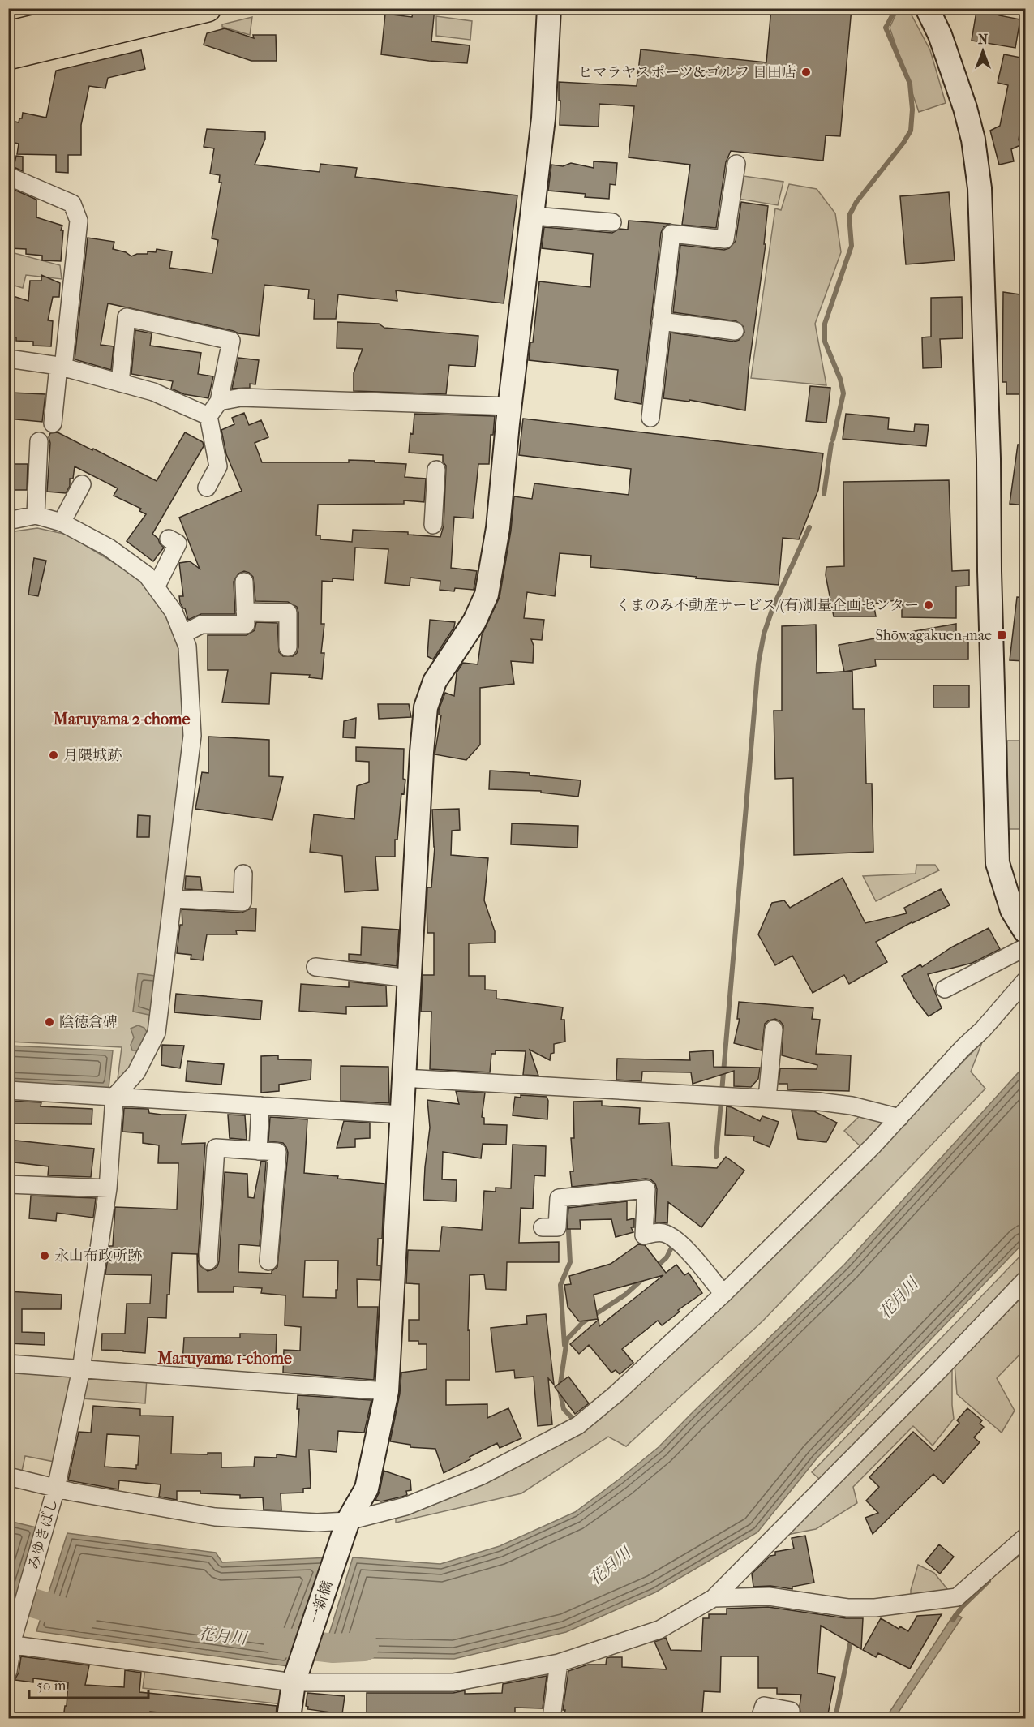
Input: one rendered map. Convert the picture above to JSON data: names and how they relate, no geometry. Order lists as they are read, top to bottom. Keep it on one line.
{"streets":{"street":["みゆきばし","一新橋"]},"districts":["Maruyama 2-chome","Maruyama 1-chome"],"water":["花月川"],"places":{"other":["ヒマラヤスポーツ&ゴルフ 日田店","くまのみ不動産サービス/(有)測量企画センター","月隈城跡","陰徳倉碑","永山布政所跡"],"transit":["Shōwagakuen-mae"]},"scale_bar":"50 m","north":"top"}
